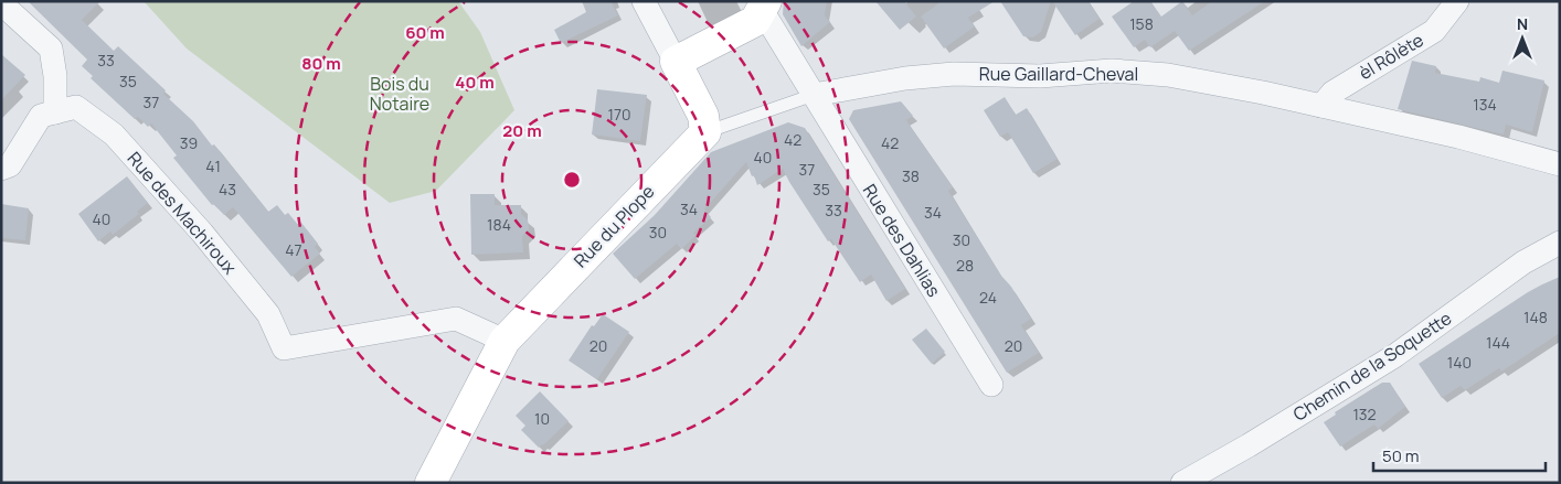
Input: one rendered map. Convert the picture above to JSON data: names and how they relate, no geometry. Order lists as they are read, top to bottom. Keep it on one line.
{"streets":{"street":["èl Rôlète","Rue Gaillard-Cheval","Rue des Machiroux","Rue du Plope","Rue des Dahlias","Chemin de la Soquette"]},"crossings":[["èl Rôlète","Rue Gaillard-Cheval"],["Rue Gaillard-Cheval","Rue des Dahlias"],["Rue des Machiroux","Rue du Plope"]],"parks":["Bois du Notaire"],"house_numbers":["158","33","35","37","134","170","42","39","42","40","41","37","38","43","35","34","33","34","40","184","30","30","47","28","24","148","144","20","20","140","132","10"],"scale_bar":"50 m","north":"top","rings":["60 m","80 m","40 m","20 m"]}
